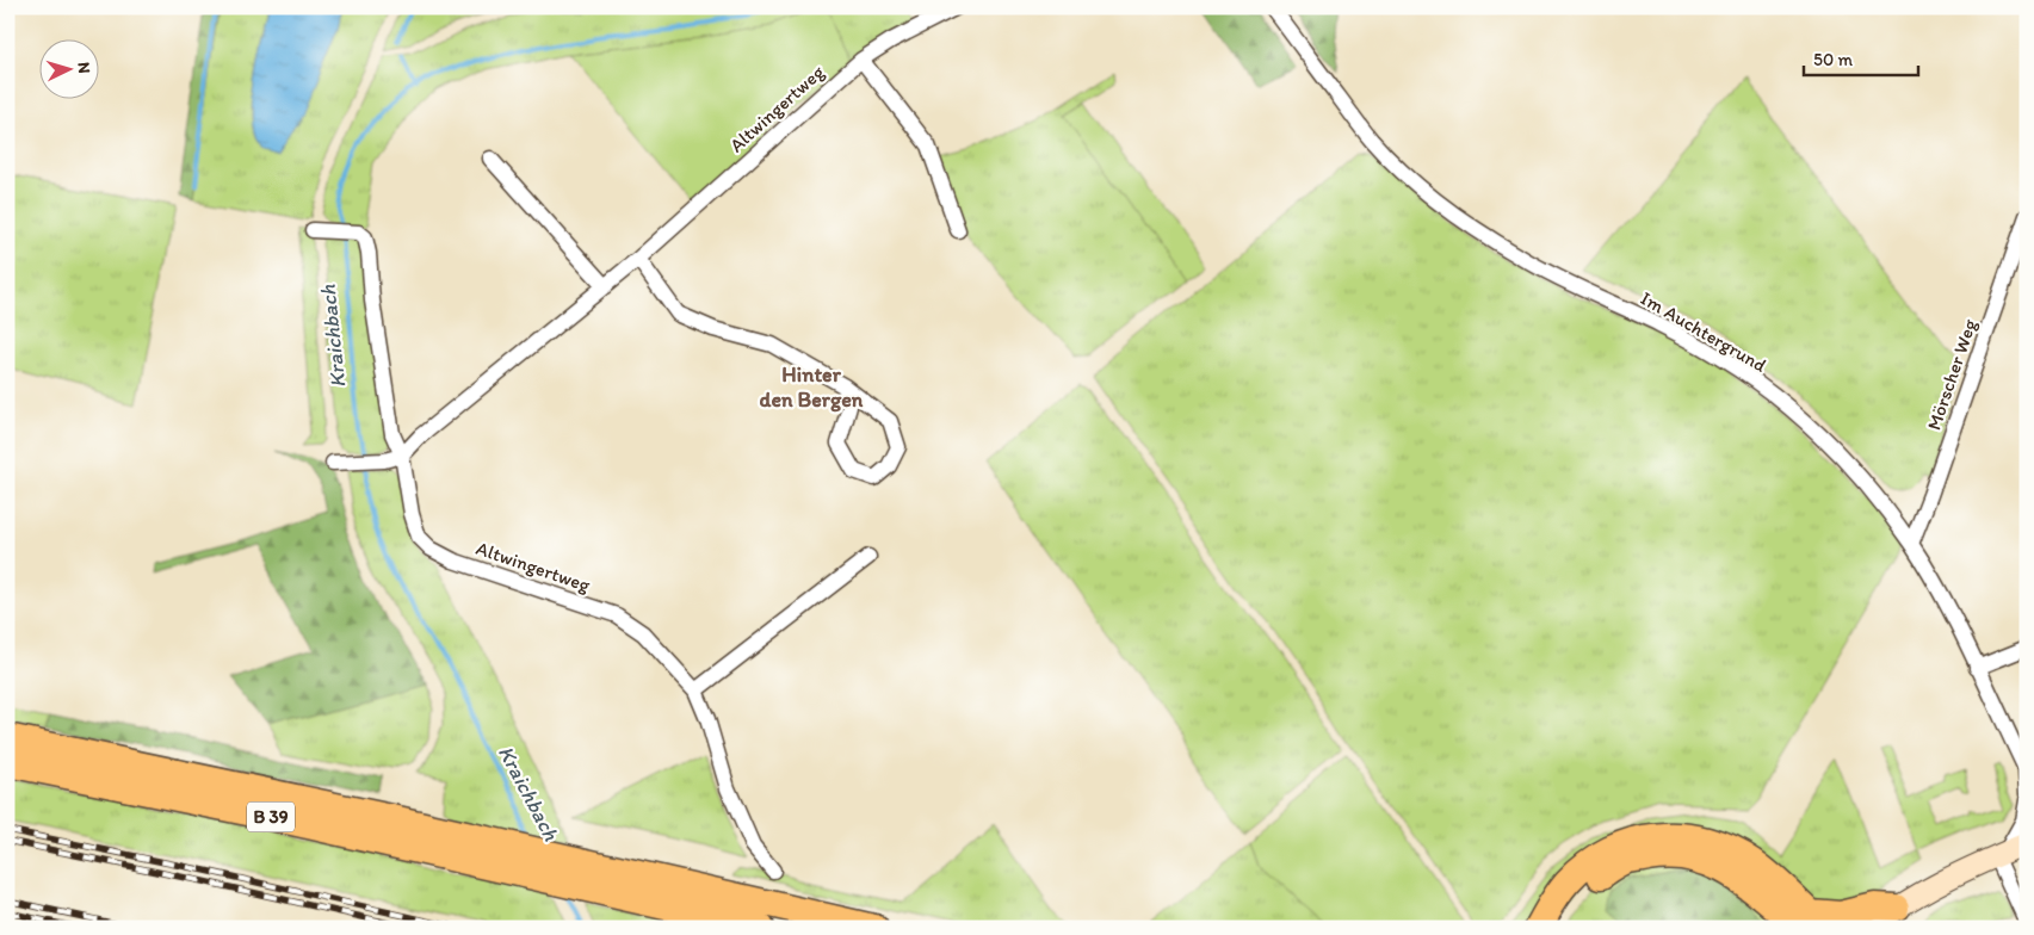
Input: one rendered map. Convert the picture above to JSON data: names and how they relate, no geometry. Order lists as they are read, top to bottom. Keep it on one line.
{"streets":{"highway":["B 39"],"street":["Altwingertweg","Im Auchtergrund","Mörscher Weg"]},"crossings":[["Im Auchtergrund","Mörscher Weg"]],"districts":["Hinter den Bergen"],"water":["Kraichbach"],"scale_bar":"50 m","north":"right"}
